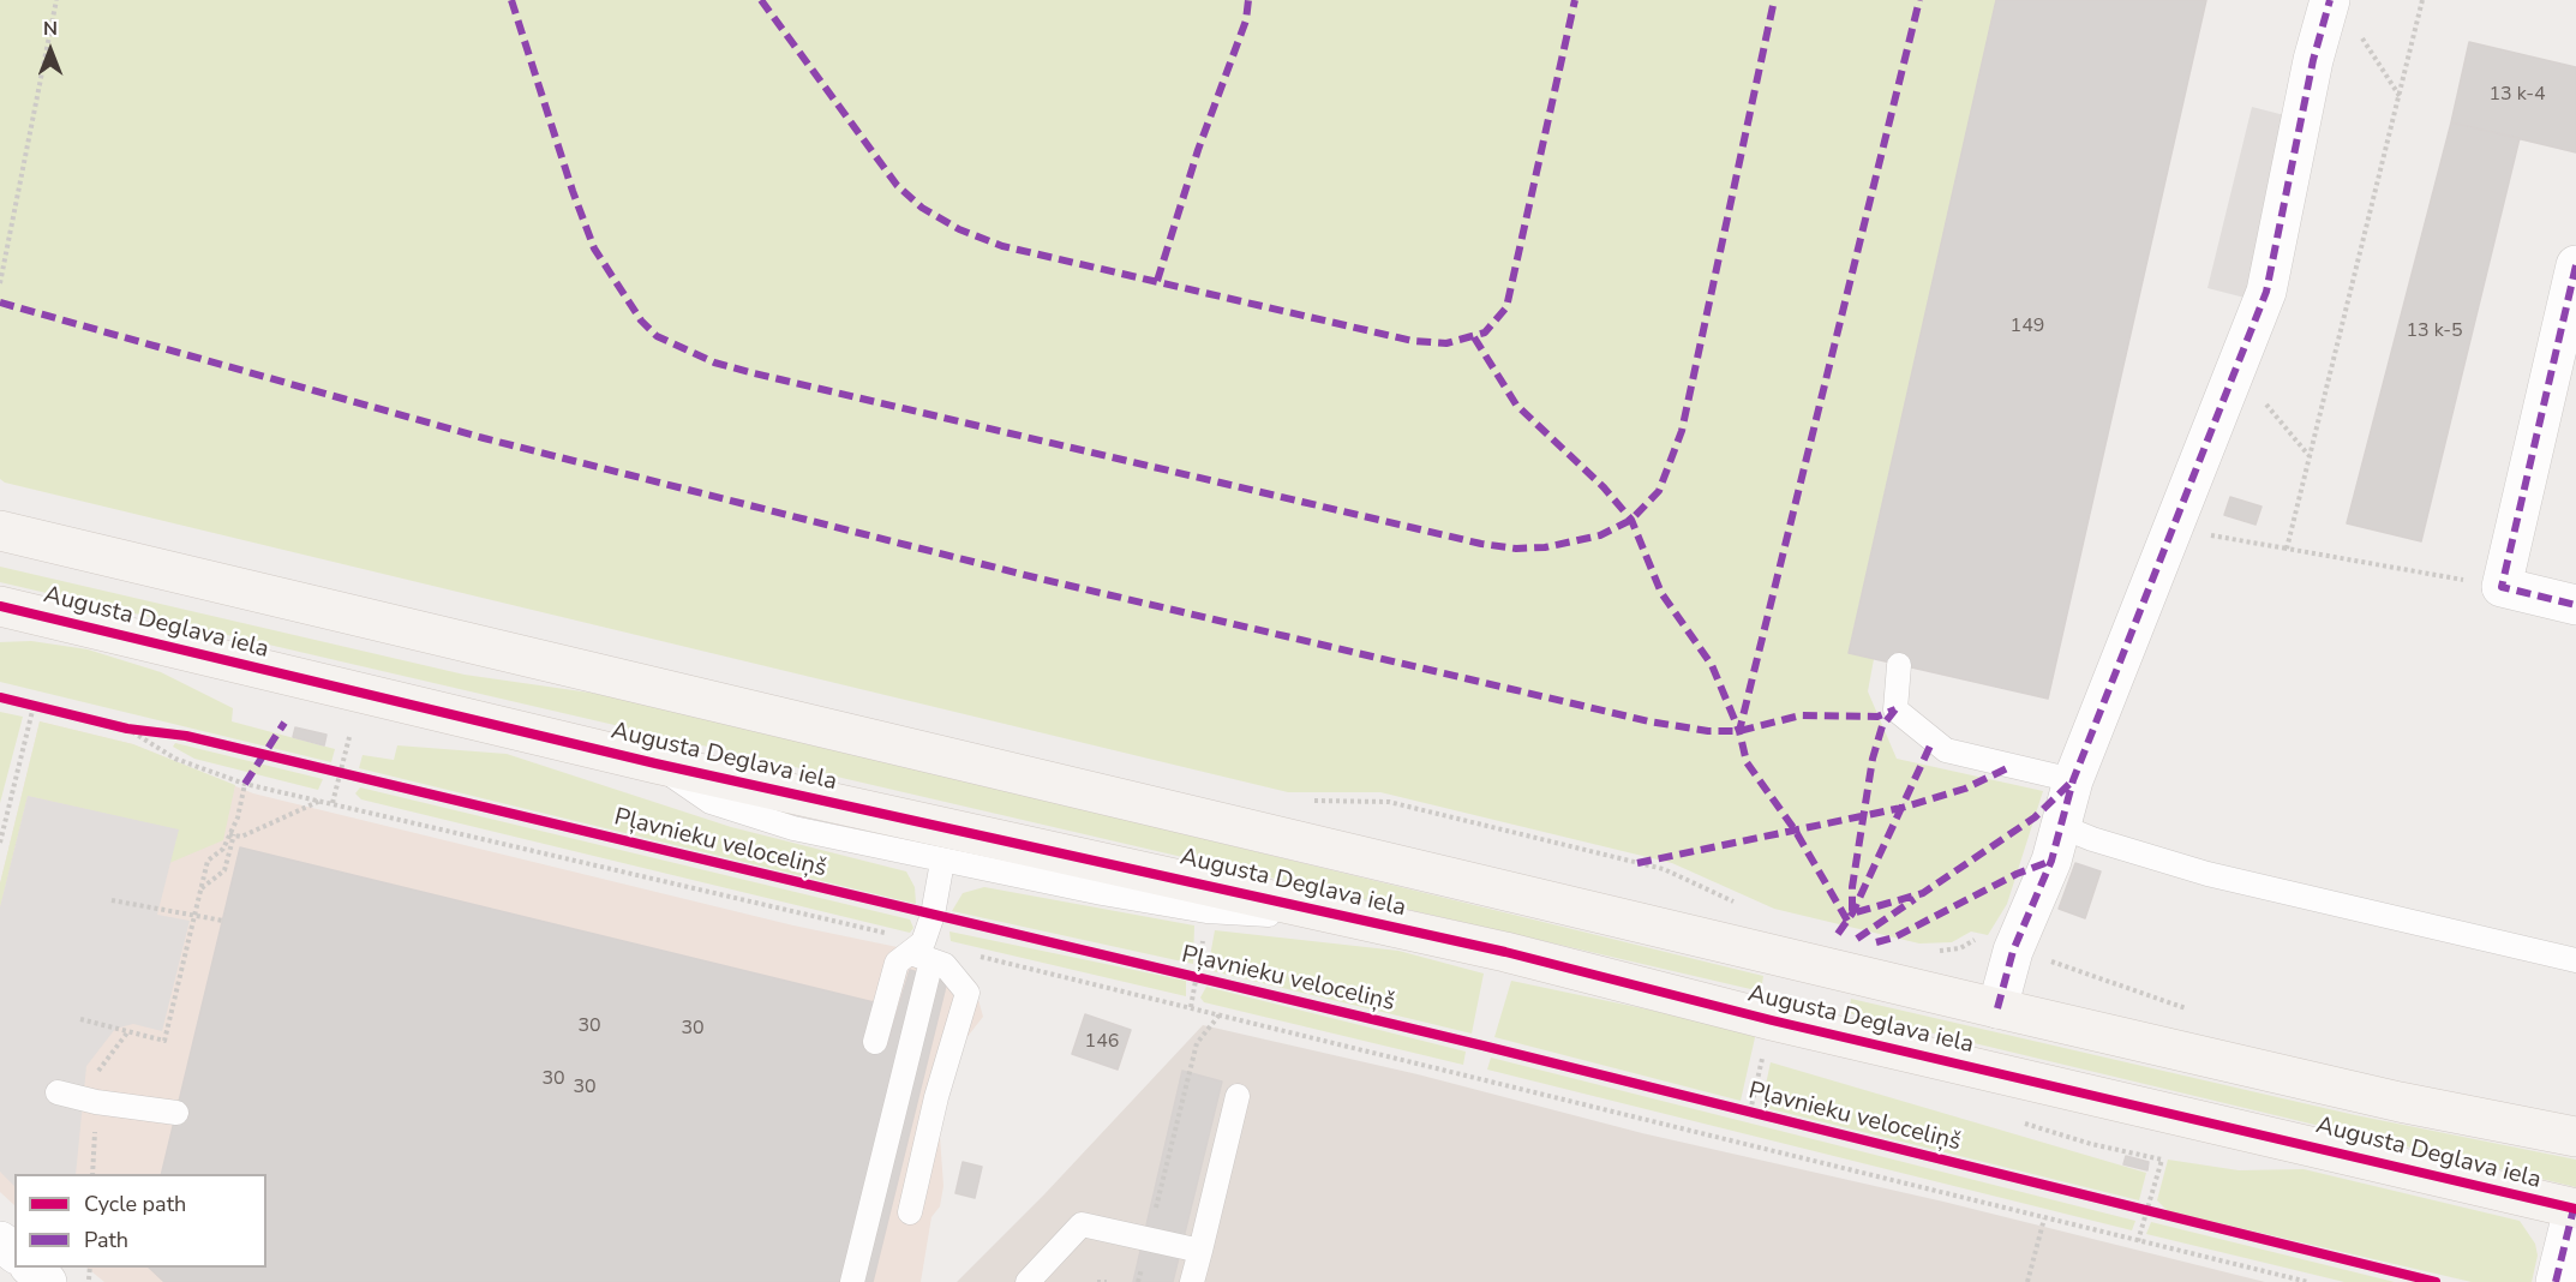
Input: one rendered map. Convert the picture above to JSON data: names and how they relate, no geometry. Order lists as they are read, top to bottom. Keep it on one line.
{"streets":{"main road":["Augusta Deglava iela"],"cycle path":["Pļavnieku veloceliņš"]},"house_numbers":["13 k-4","149","13 k-5","30","30","146","30","30"],"legend":["Cycle path","Path"],"north":"top"}
